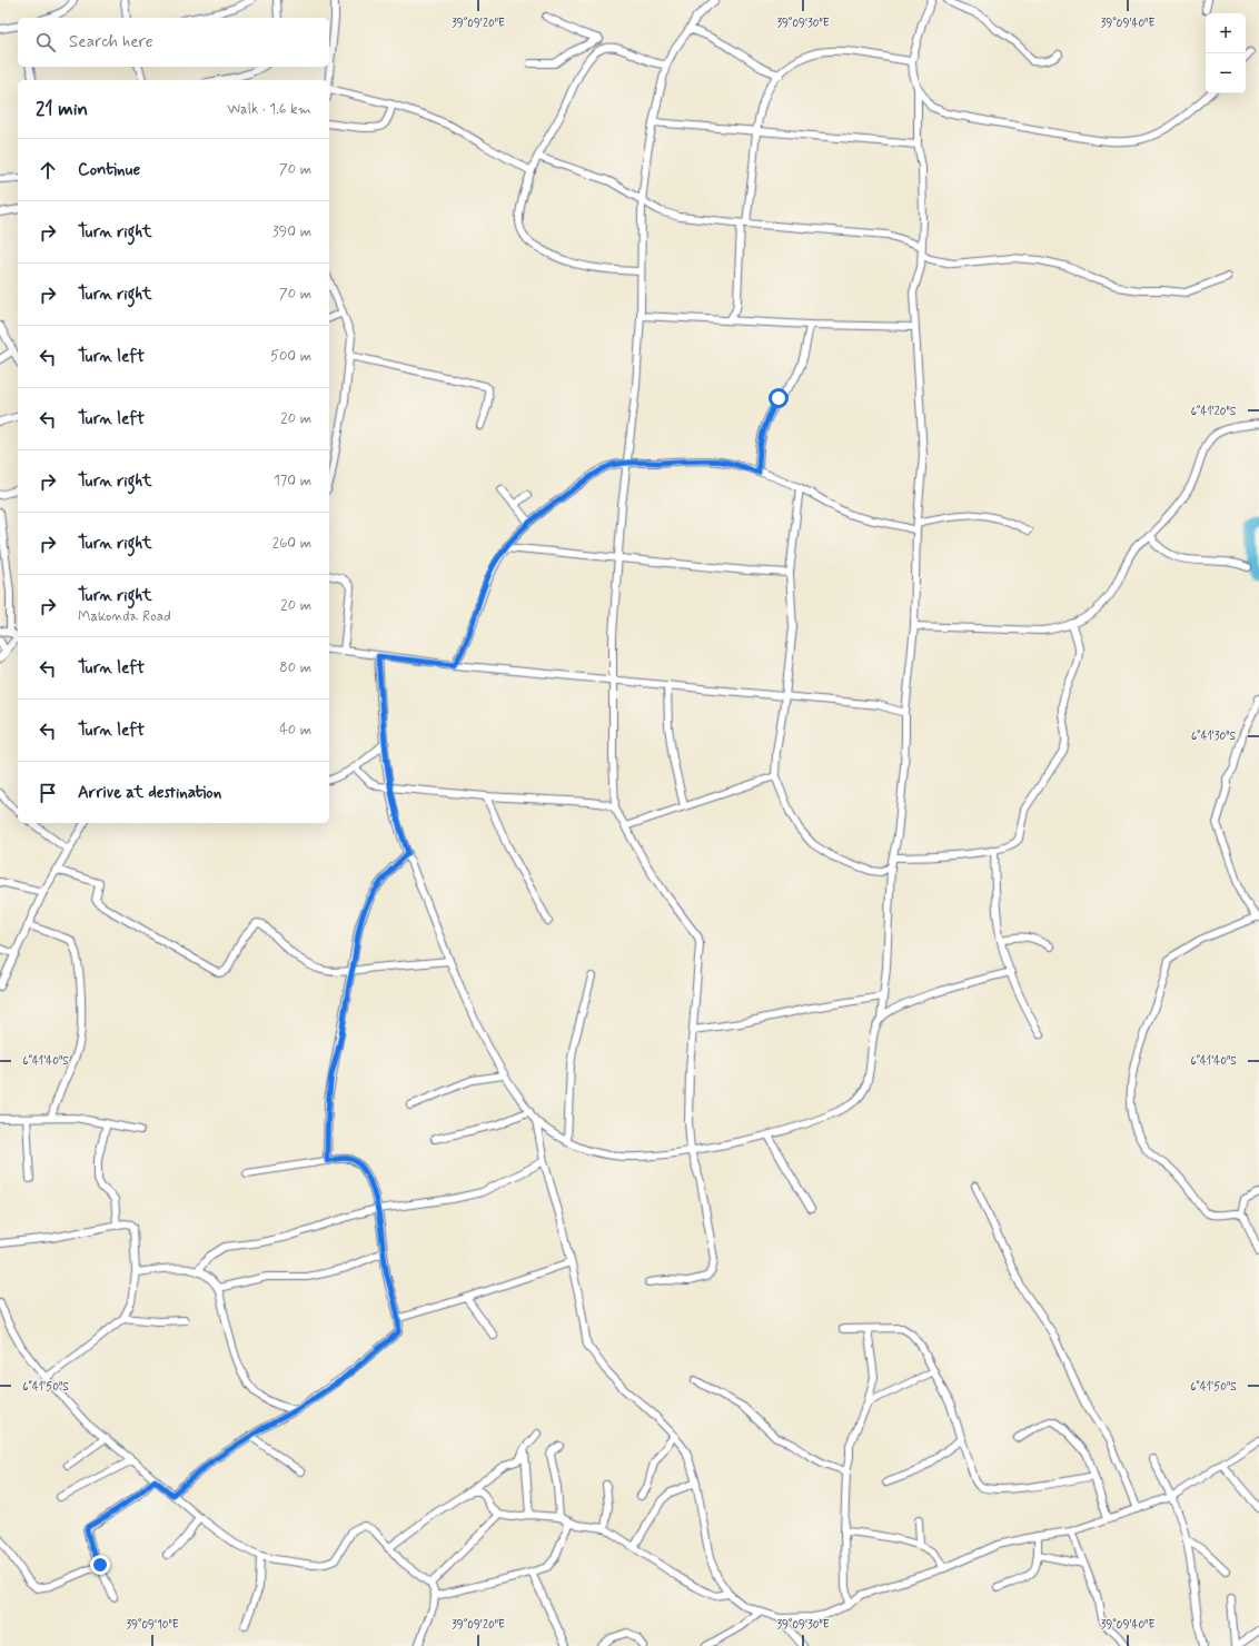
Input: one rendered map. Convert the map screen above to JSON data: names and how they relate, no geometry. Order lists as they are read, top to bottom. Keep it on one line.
{"page":{"map_buttons":["+","−"],"search":"Search here","heading":["21 min","Walk · 1.6 km"],"list":[["Continue","70 m"],["Turn right","390 m"],["Turn right","70 m"],["Turn left","500 m"],["Turn left","20 m"],["Turn right","170 m"],["Turn right","260 m"],["Turn right","Makonda Road","20 m"],["Turn left","80 m"],["Turn left","40 m"],"Arrive at destination"]},"coordinates":["39°09'20\"E","39°09'30\"E","39°09'40\"E","6°41'20\"S","6°41'30\"S","6°41'40\"S","6°41'50\"S","39°09'10\"E"]}
